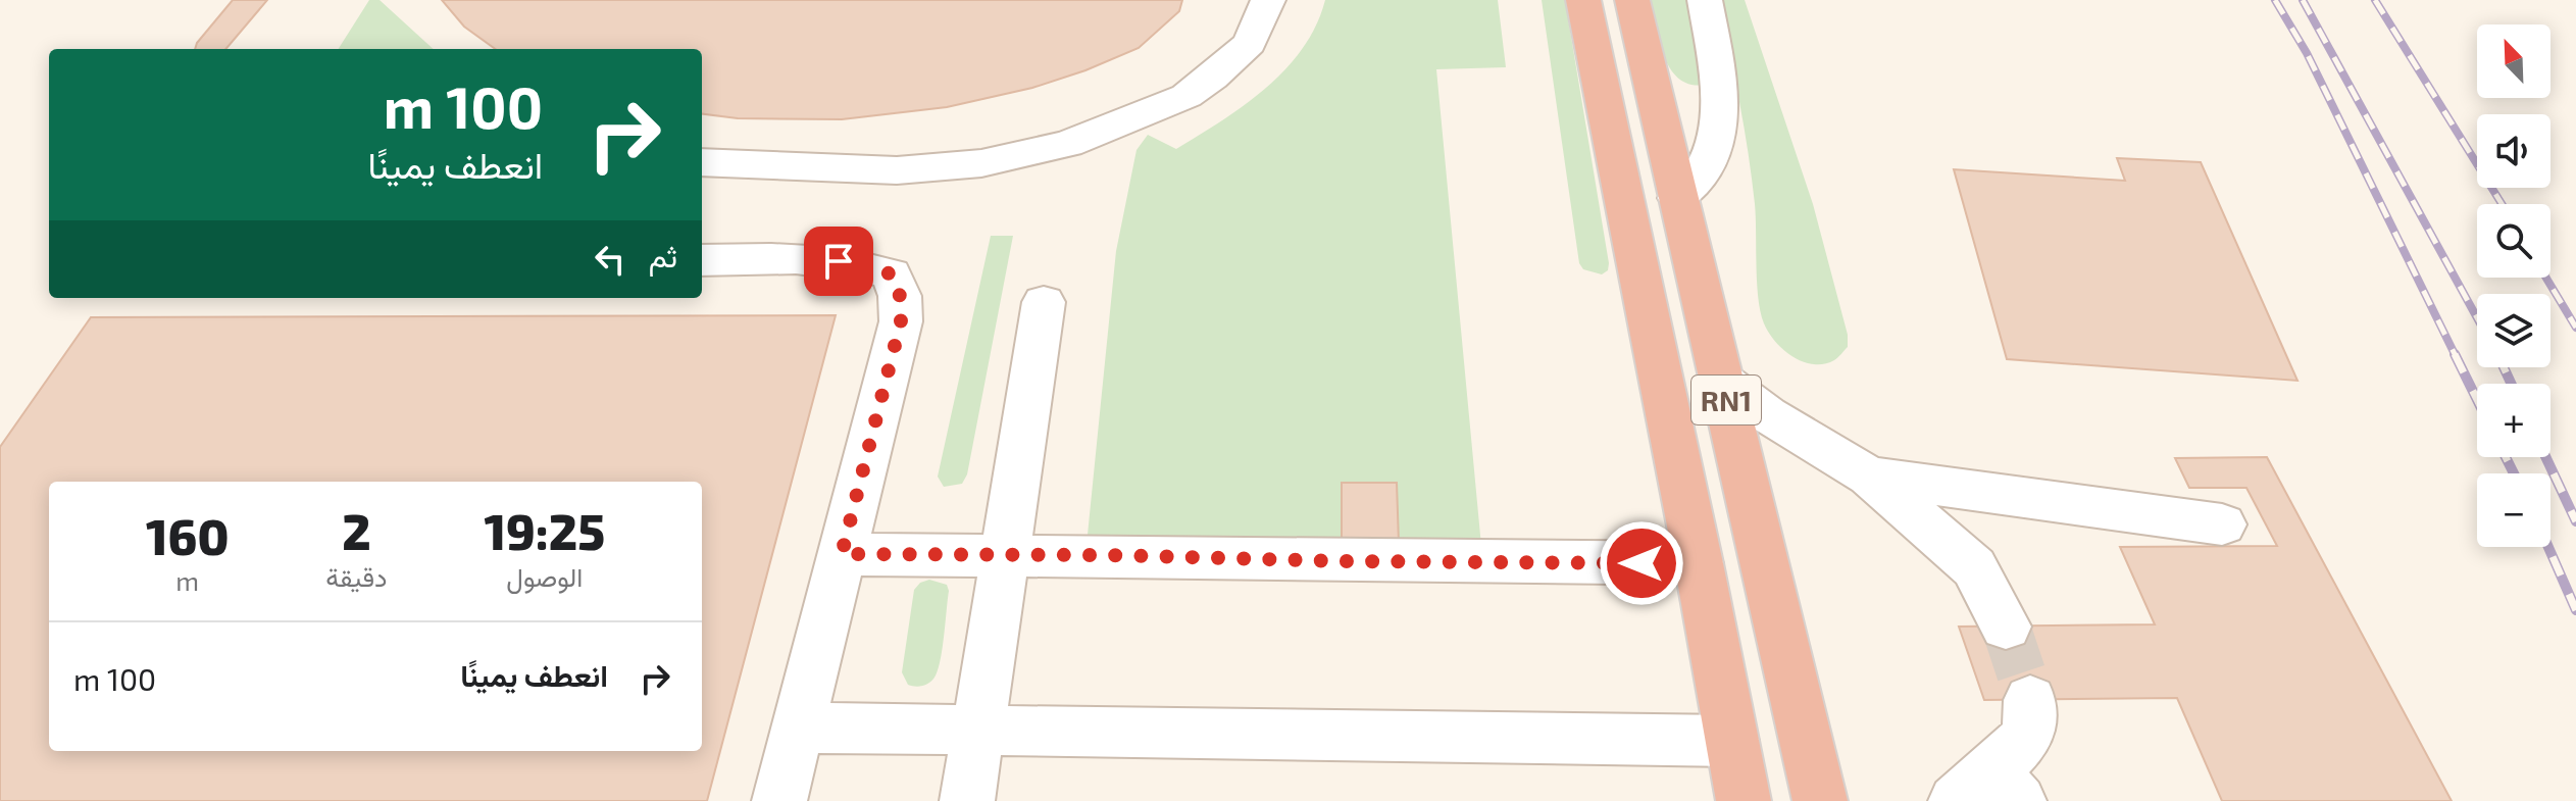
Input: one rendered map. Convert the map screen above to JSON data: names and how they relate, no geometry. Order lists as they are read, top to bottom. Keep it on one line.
{"streets":{"highway":["RN1"]},"north":"top left","page":{"map_buttons":["+","−"],"turn":["100 m","انعطف يمينًا"],"then":"ثم","eta":["19:25","الوصول","2","دقيقة","160","m"],"list":[{"name":"انعطف يمينًا","value":"100 m"}]}}
